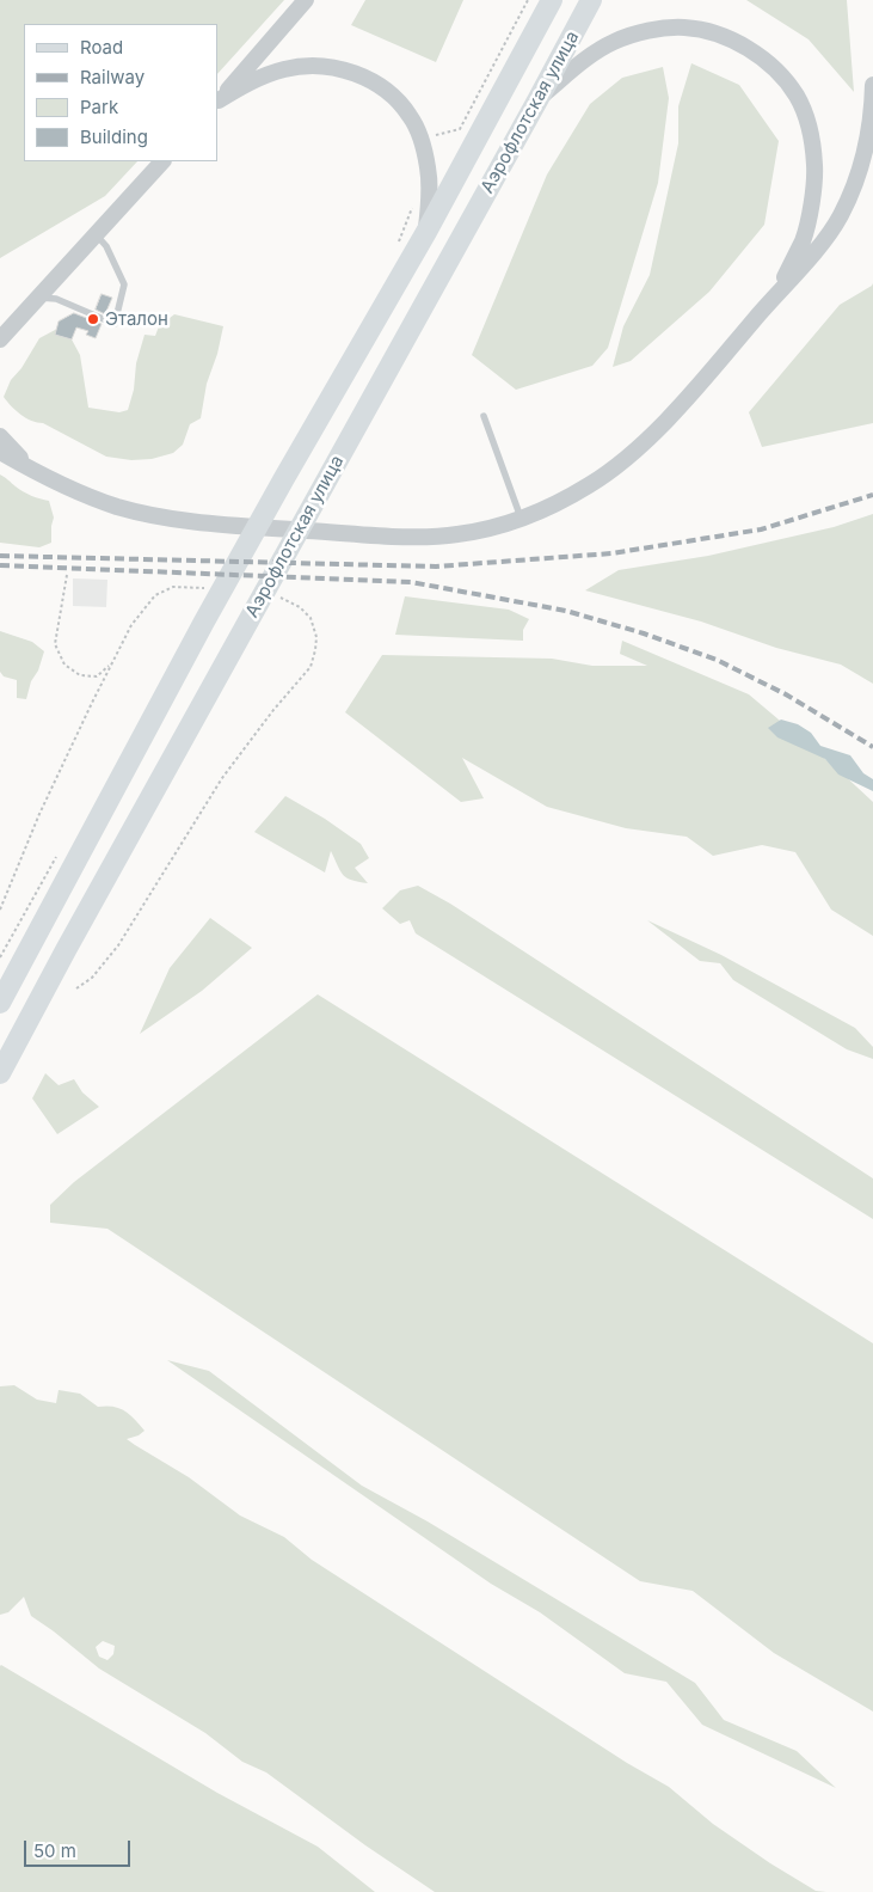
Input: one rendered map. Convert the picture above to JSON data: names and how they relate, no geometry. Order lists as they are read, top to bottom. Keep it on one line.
{"streets":{"main road":["Аэрофлотская улица"]},"places":["Эталон"],"legend":["Road","Railway","Park","Building"],"scale_bar":"50 m"}
